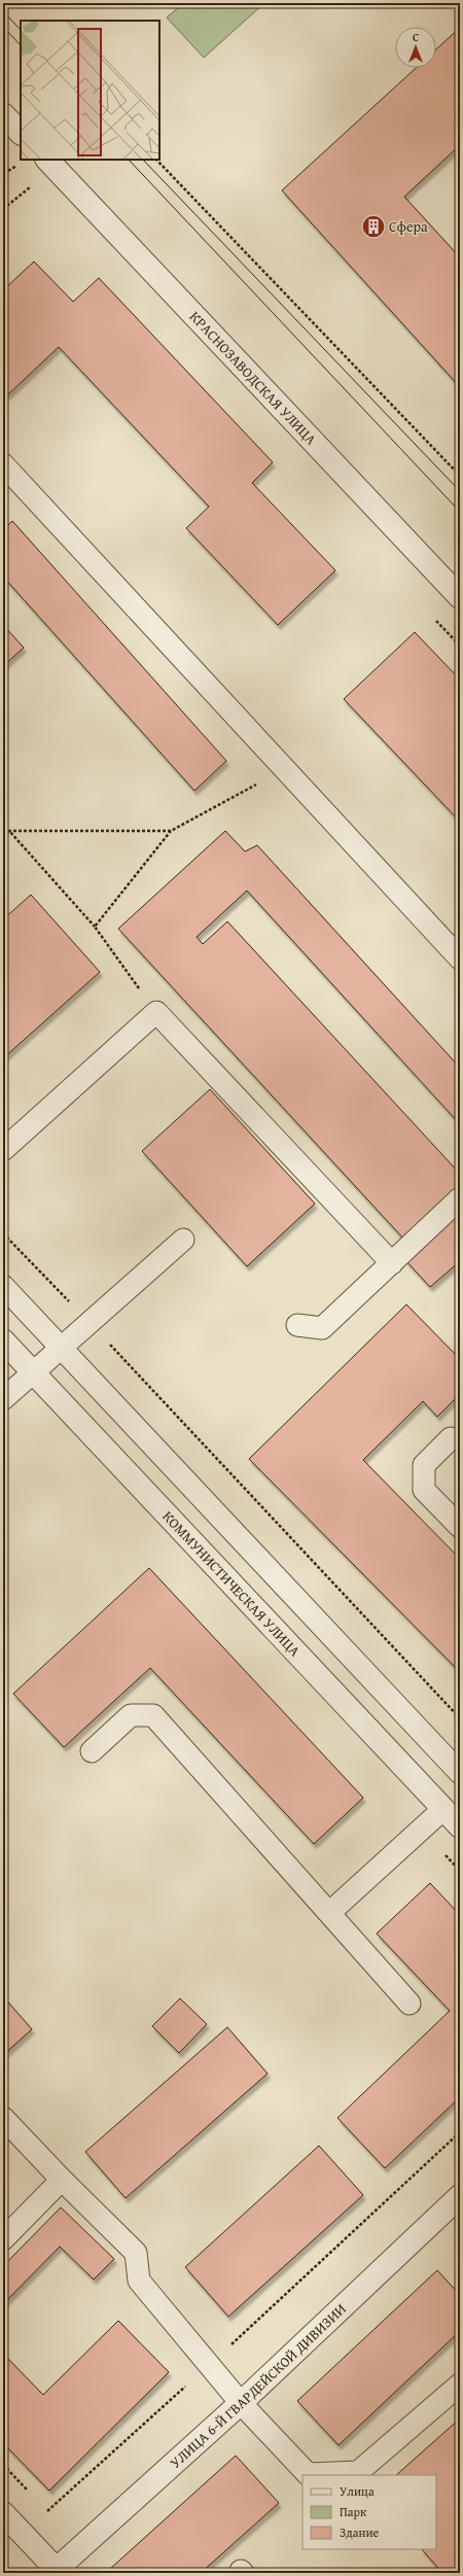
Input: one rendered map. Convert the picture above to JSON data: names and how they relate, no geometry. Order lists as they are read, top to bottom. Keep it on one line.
{"streets":{"street":["КРАСНОЗАВОДСКАЯ УЛИЦА","КОММУНИСТИЧЕСКАЯ УЛИЦА","УЛИЦА 6-Й ГВАРДЕЙСКОЙ ДИВИЗИИ"]},"places":{"building":["Сфера"]},"legend":["Улица","Парк","Здание"],"north":"top"}
